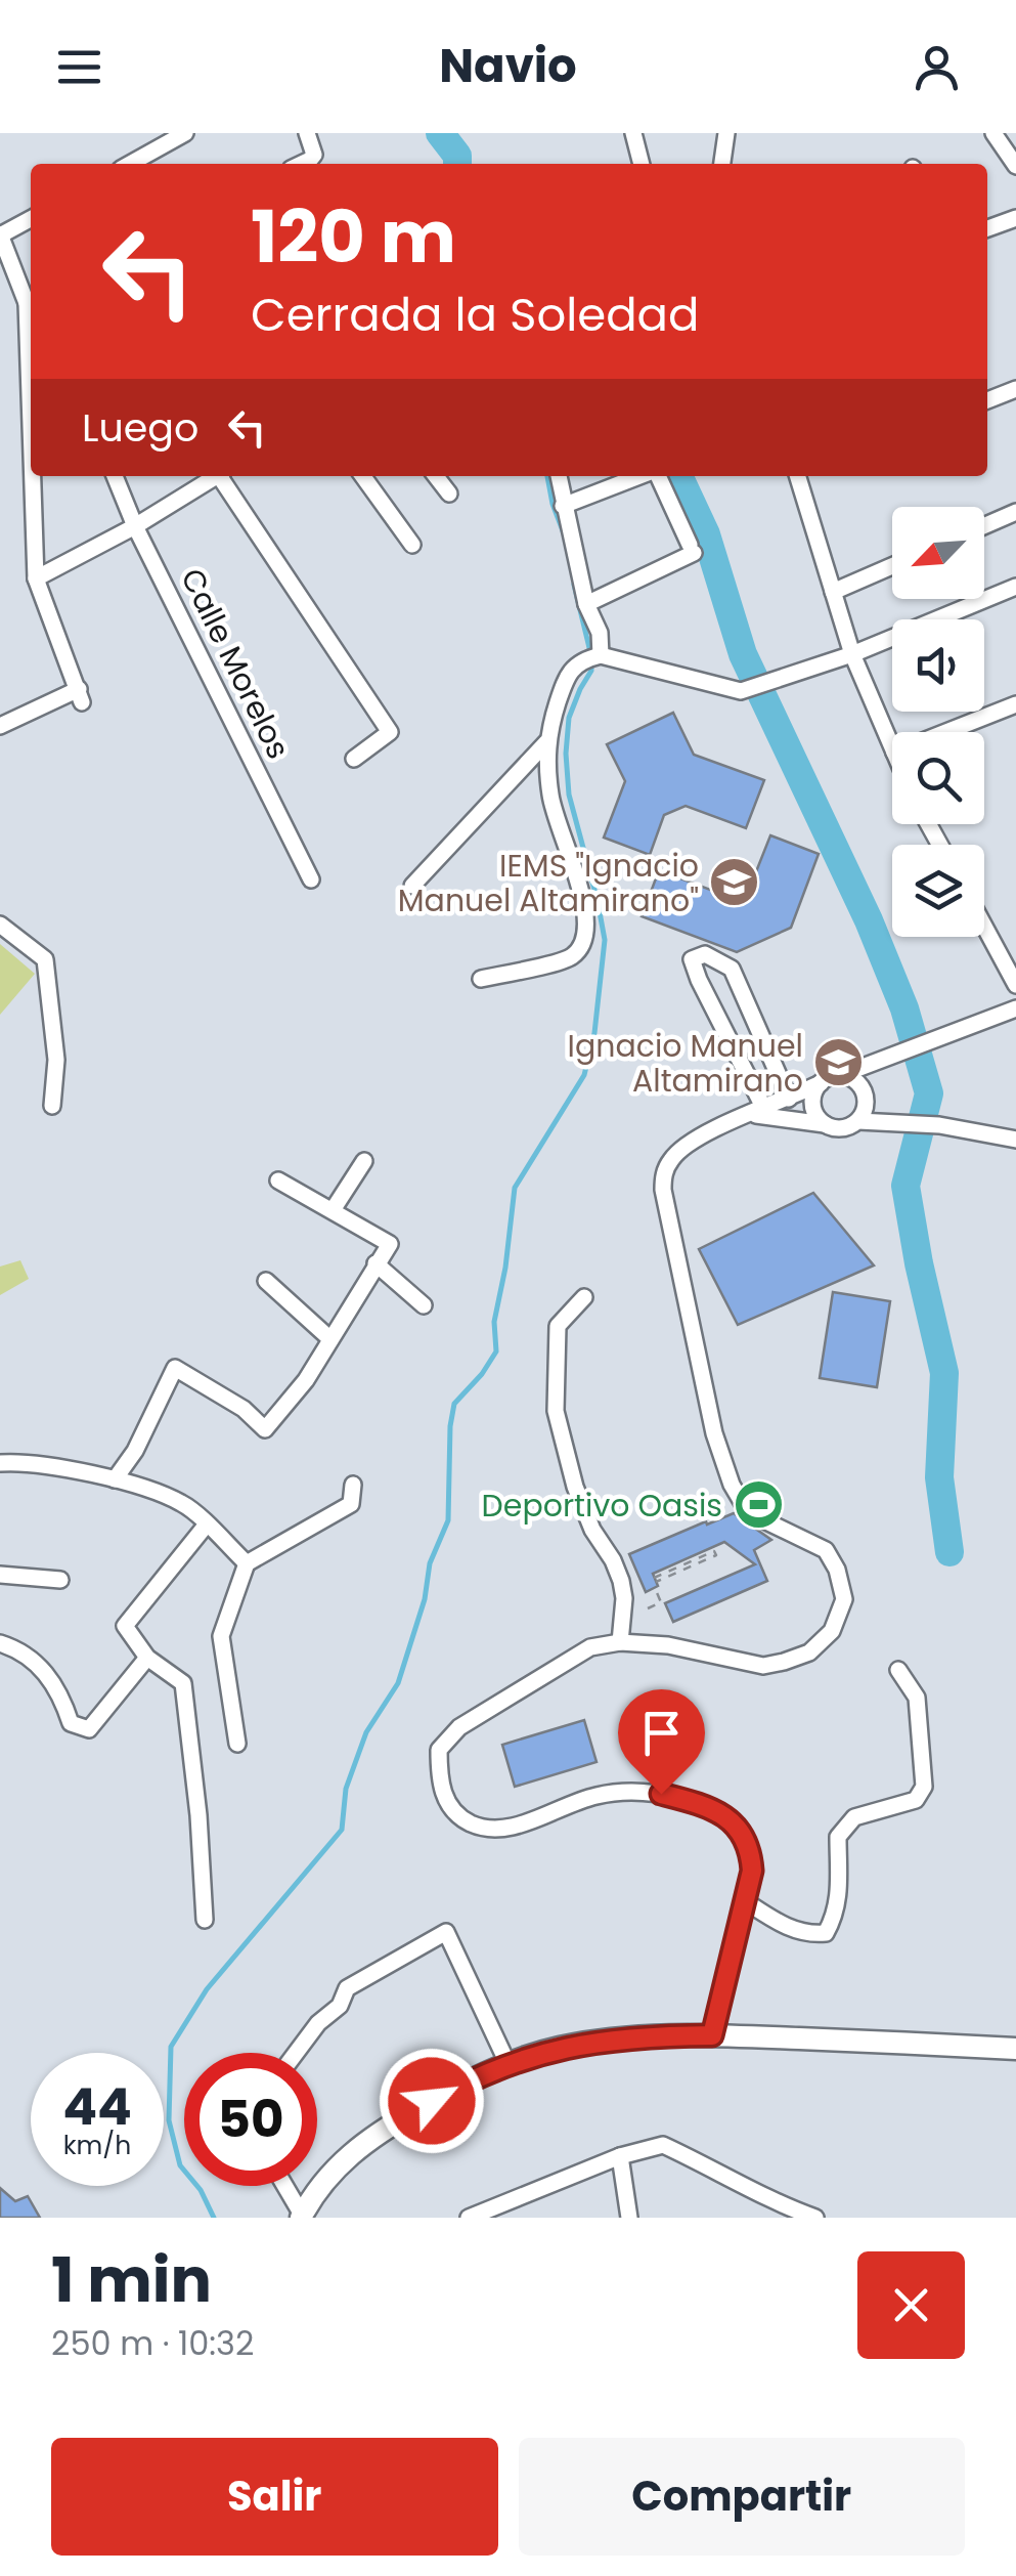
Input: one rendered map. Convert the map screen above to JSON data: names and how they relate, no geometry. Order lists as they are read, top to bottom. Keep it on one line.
{"streets":{"street":["Calle Morelos"]},"places":{"school or university":["IEMS \"Ignacio Manuel Altamirano\"","Ignacio Manuel Altamirano"],"sports":["Deportivo Oasis"]},"north":"bottom left","page":{"header":"Navio","turn":["120 m","Cerrada la Soledad"],"then":"Luego","speed":"44 km/h","limit":"50","heading":["1 min","250 m · 10:32"],"buttons":["Salir","Compartir"]}}
